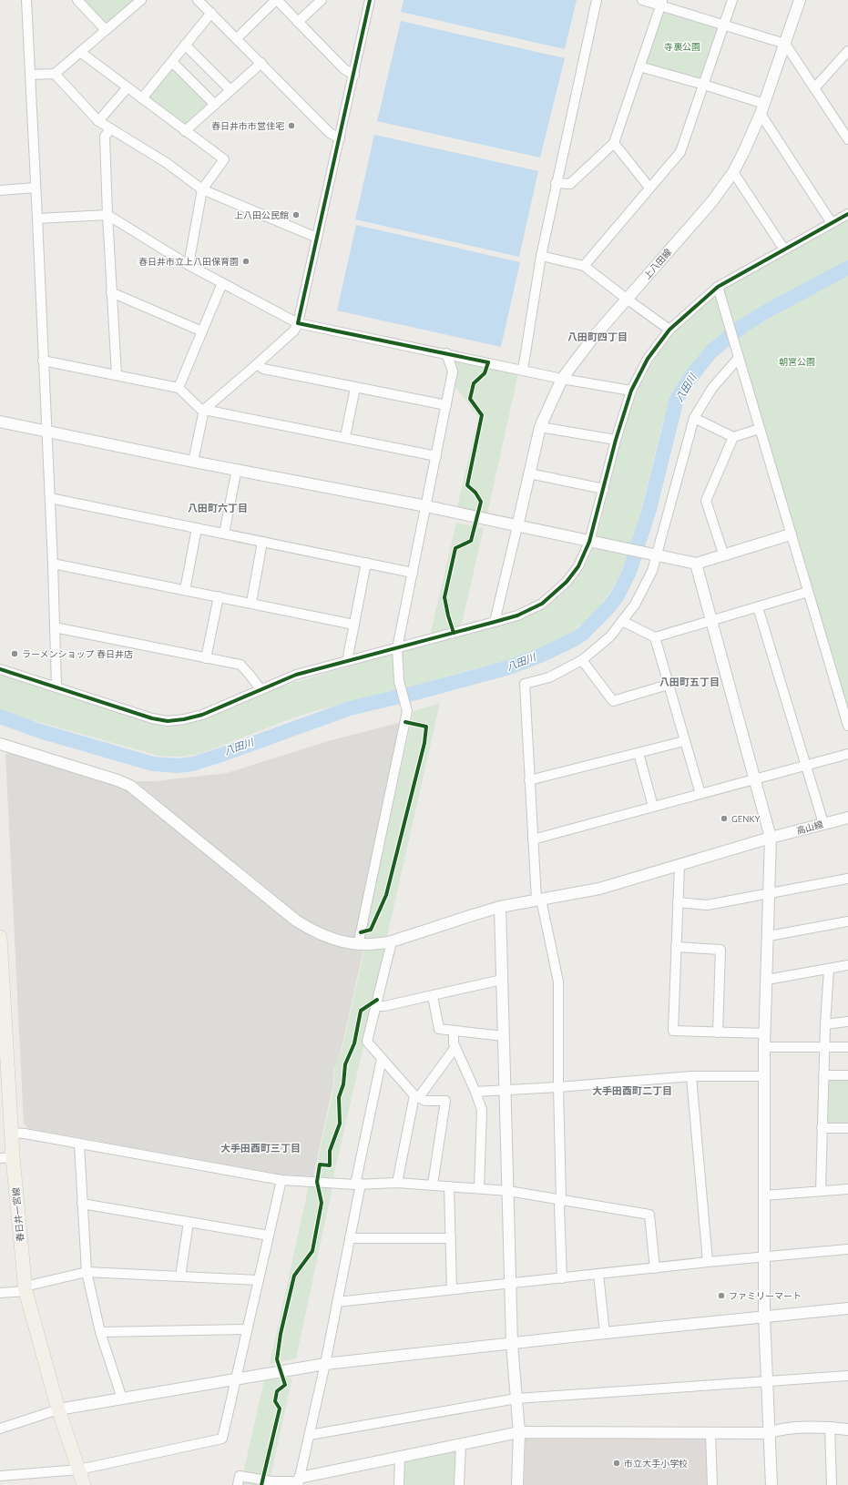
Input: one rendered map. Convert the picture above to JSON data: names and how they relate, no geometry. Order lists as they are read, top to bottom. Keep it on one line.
{"streets":{"main road":["春日井一宮線"],"street":["上八田線","高山線"]},"districts":["八田町四丁目","八田町六丁目","八田町五丁目","大手田酉町二丁目","大手田酉町三丁目"],"water":["八田川"],"parks":["寺裏公園","朝宮公園"],"places":["春日井市市営住宅","上八田公民館","春日井市立上八田保育園","ラーメンショップ 春日井店","GENKY","ファミリーマート","市立大手小学校"]}
